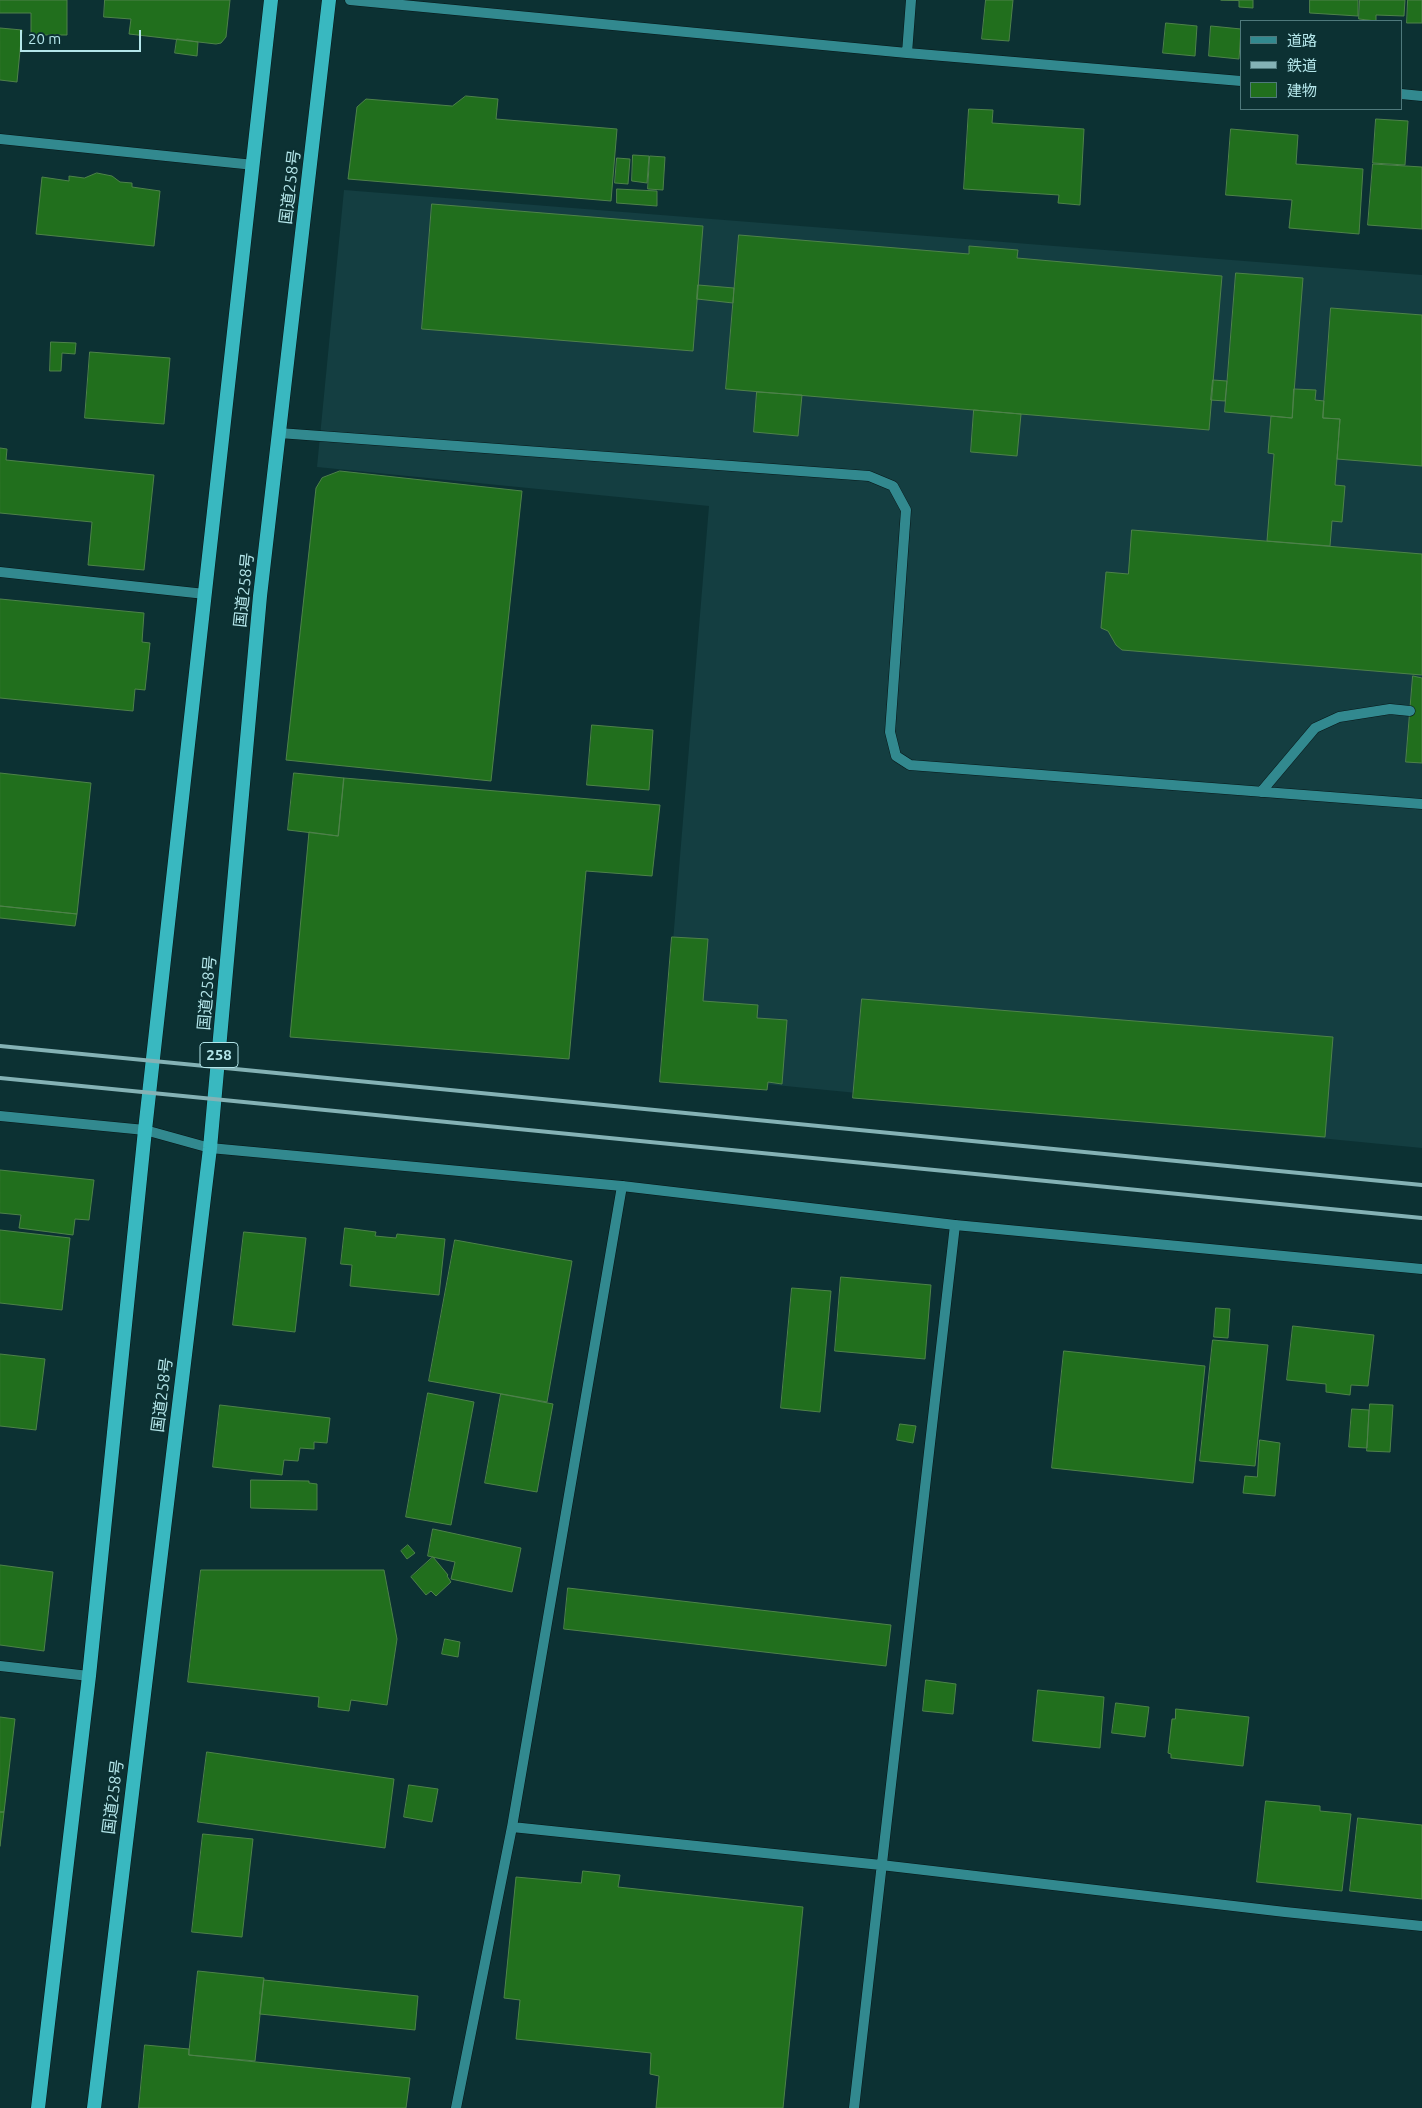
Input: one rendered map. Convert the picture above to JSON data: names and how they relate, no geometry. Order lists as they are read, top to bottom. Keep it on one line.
{"streets":{"highway":["国道258号","258"]},"legend":["道路","鉄道","建物"],"scale_bar":"20 m"}
